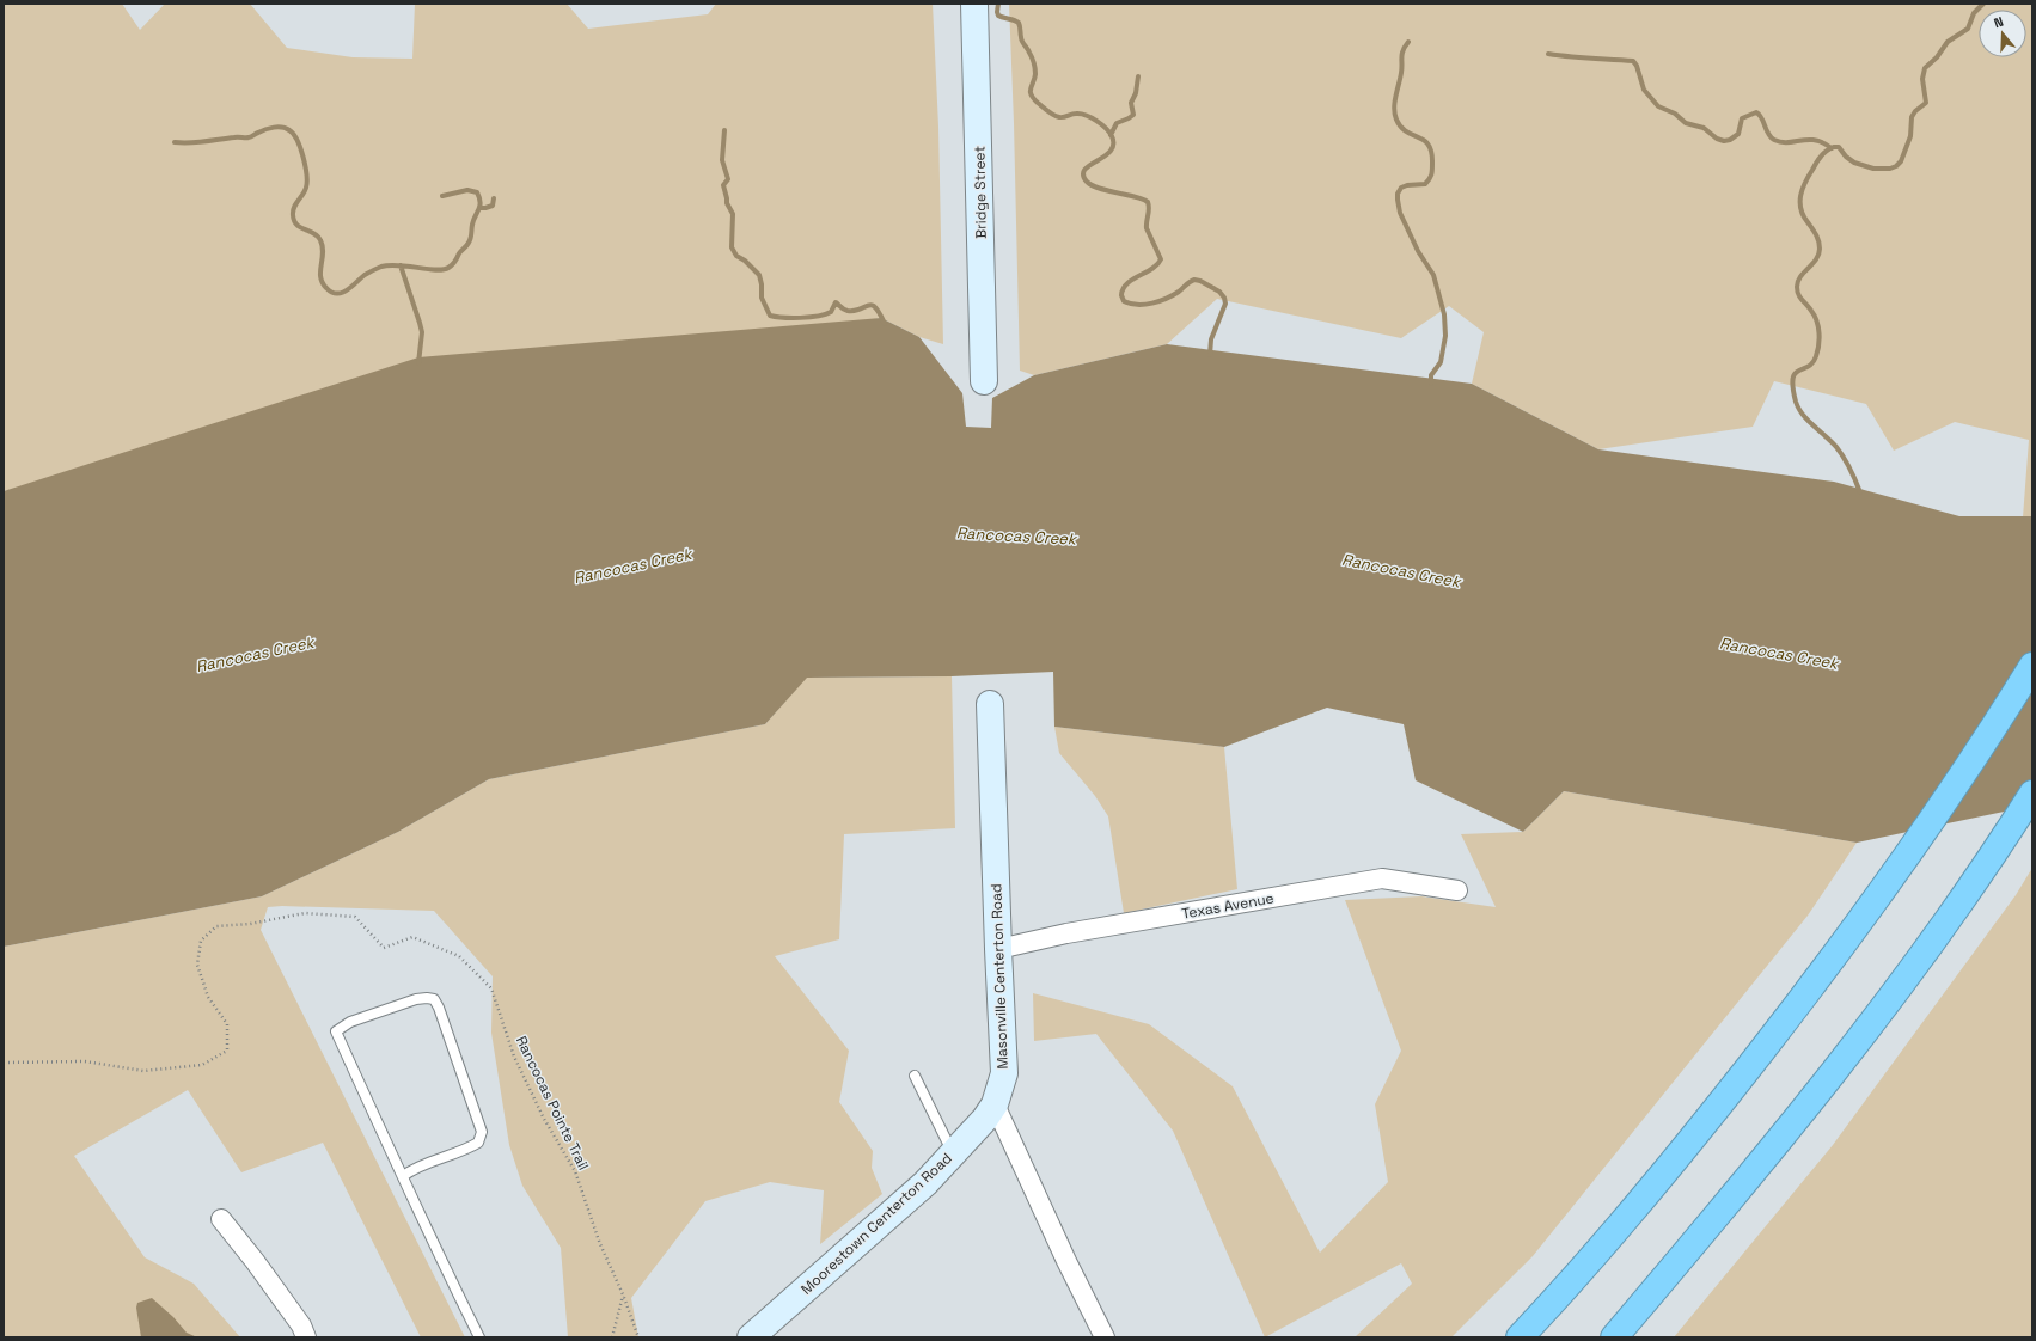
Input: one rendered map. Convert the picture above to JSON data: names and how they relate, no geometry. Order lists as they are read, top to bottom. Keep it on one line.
{"streets":{"street":["Bridge Street","Texas Avenue","Masonville Centerton Road","Moorestown Centerton Road"],"path":["Rancocas Pointe Trail"]},"crossings":[["Texas Avenue","Masonville Centerton Road"],["Masonville Centerton Road","Moorestown Centerton Road"]],"water":["Rancocas Creek"],"north":"top"}
